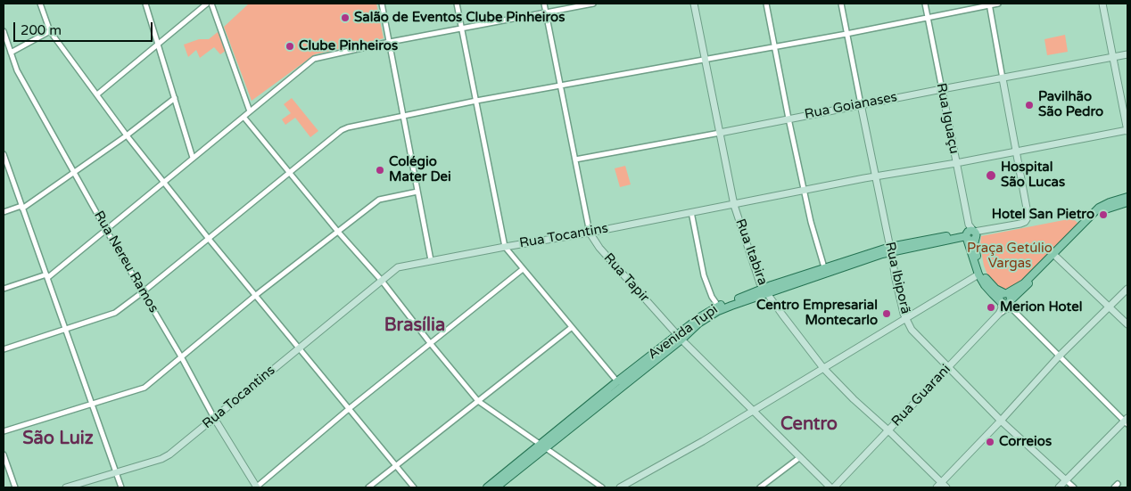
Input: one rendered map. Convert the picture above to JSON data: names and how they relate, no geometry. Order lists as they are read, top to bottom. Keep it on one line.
{"streets":{"main road":["Rua Iguaçu","Avenida Tupi"],"street":["Rua Goianases","Rua Tocantins","Rua Itabira","Rua Nereu Ramos","Rua Tapir","Rua Ibiporã","Rua Guarani"]},"crossings":[["Rua Goianases","Rua Iguaçu"],["Rua Goianases","Rua Itabira"],["Rua Goianases","Rua Tapir"],["Rua Goianases","Rua Ibiporã"],["Rua Iguaçu","Rua Tocantins"],["Rua Iguaçu","Avenida Tupi"],["Rua Tocantins","Rua Itabira"],["Rua Tocantins","Rua Nereu Ramos"],["Rua Tocantins","Rua Tapir"],["Rua Tocantins","Rua Ibiporã"],["Rua Itabira","Avenida Tupi"],["Rua Itabira","Rua Guarani"],["Rua Tapir","Avenida Tupi"],["Rua Ibiporã","Avenida Tupi"],["Rua Ibiporã","Rua Guarani"]],"districts":["Brasília","Centro","São Luiz"],"parks":["Praça Getúlio Vargas"],"places":["Salão de Eventos Clube Pinheiros","Clube Pinheiros","Pavilhão São Pedro","Colégio Mater Dei","Hospital São Lucas","Hotel San Pietro","Merion Hotel","Centro Empresarial Montecarlo","Correios"],"scale_bar":"200 m"}
